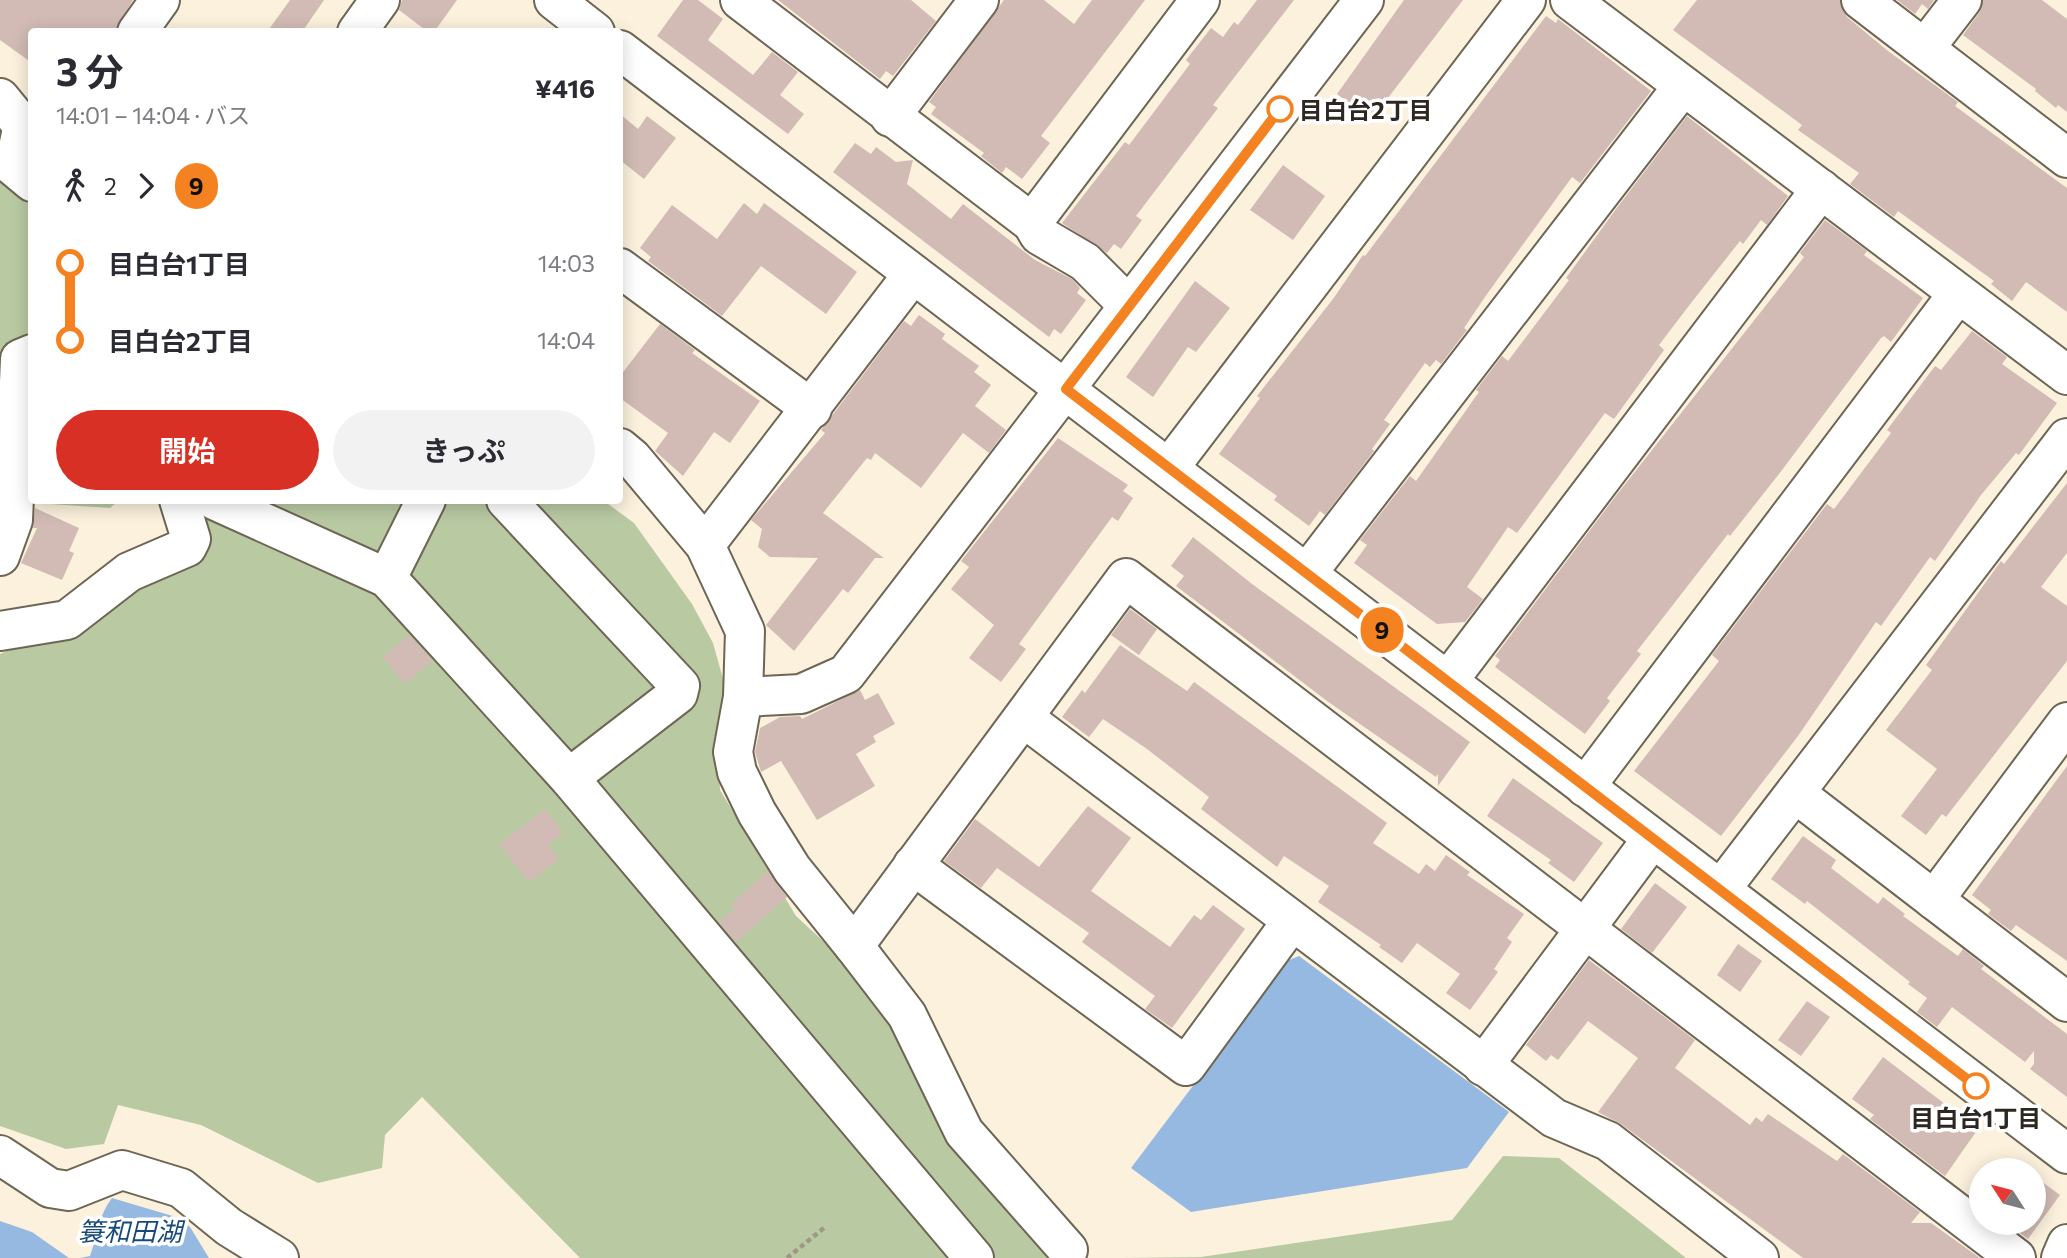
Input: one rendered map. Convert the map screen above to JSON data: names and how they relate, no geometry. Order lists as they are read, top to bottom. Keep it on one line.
{"water":["簑和田湖"],"places":["目白台2丁目","目白台1丁目"],"lines":["bus line 9"],"north":"top left","page":{"on_map":"9","heading":["3 分","14:01 – 14:04 · バス","¥416"],"legs":["2","9"],"list":[{"name":"目白台1丁目","value":"14:03"},{"name":"目白台2丁目","value":"14:04"}],"buttons":["開始","きっぷ"]}}
